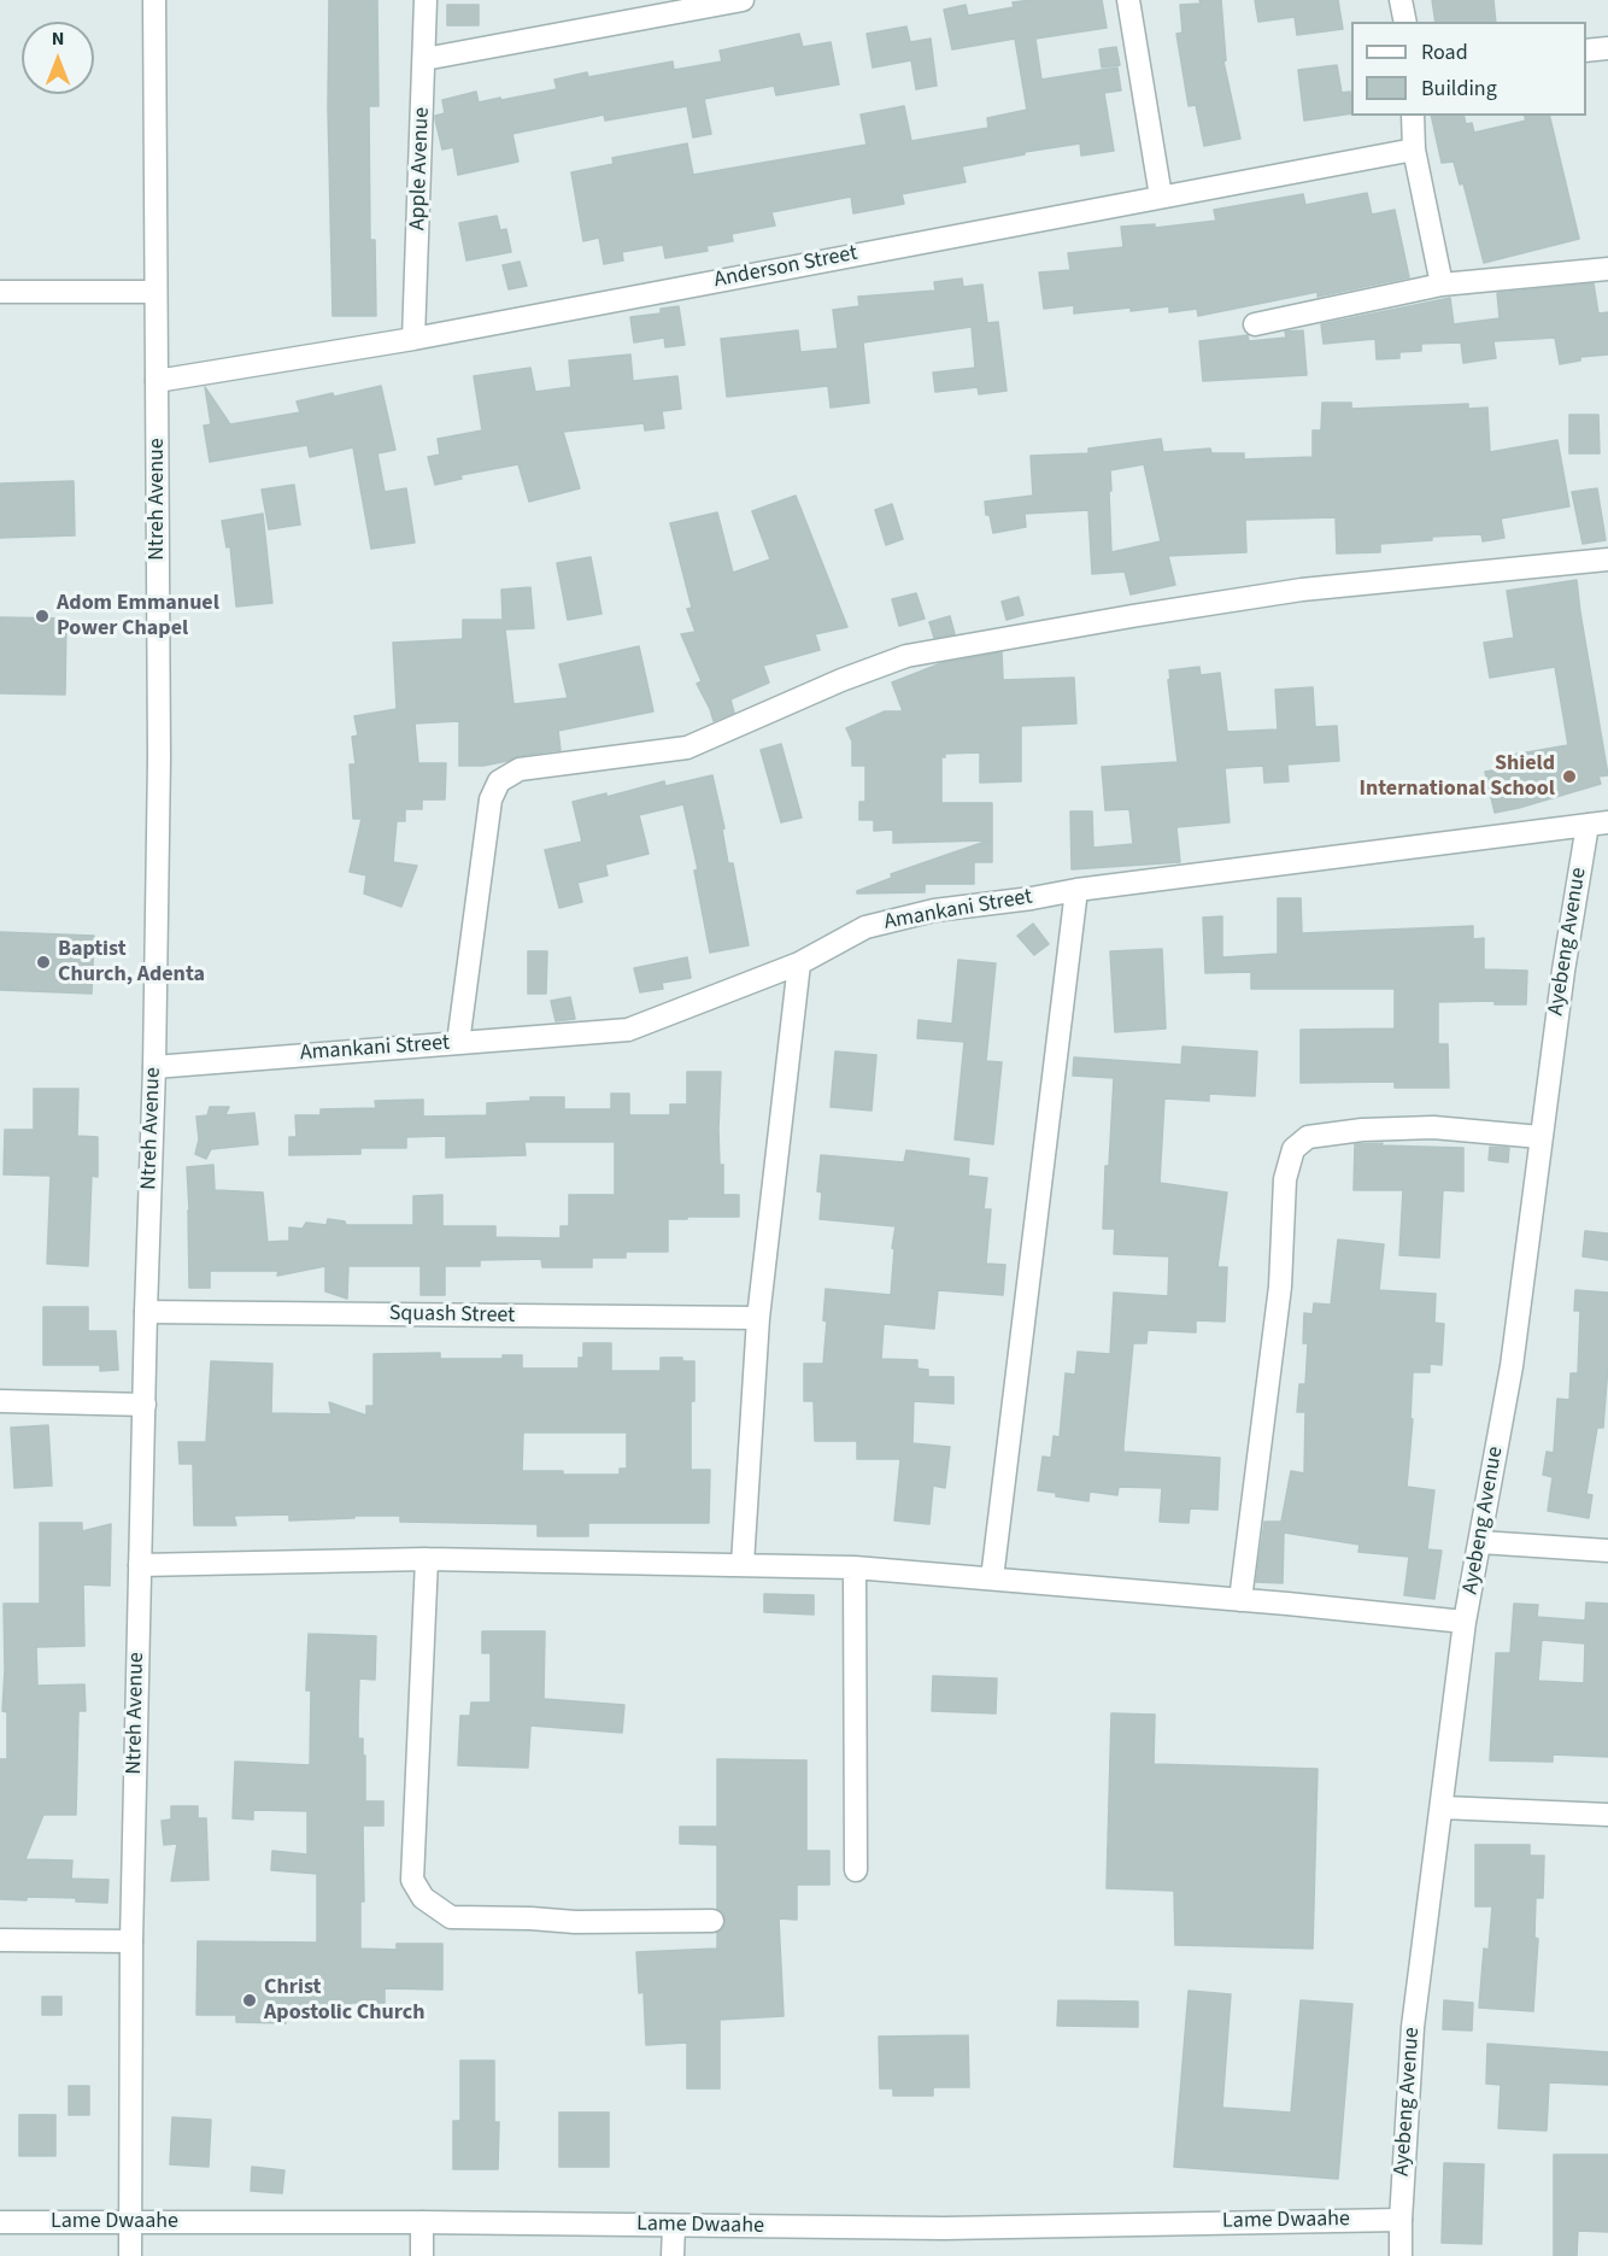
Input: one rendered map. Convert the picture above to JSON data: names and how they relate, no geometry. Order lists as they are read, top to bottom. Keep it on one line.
{"streets":{"street":["Apple Avenue","Anderson Street","Ntreh Avenue","Amankani Street","Ayebeng Avenue","Squash Street","Lame Dwaahe"]},"crossings":[["Apple Avenue","Anderson Street"],["Anderson Street","Ntreh Avenue"],["Ntreh Avenue","Amankani Street"],["Ntreh Avenue","Squash Street"],["Ntreh Avenue","Lame Dwaahe"],["Amankani Street","Ayebeng Avenue"],["Ayebeng Avenue","Lame Dwaahe"]],"places":["Adom Emmanuel Power Chapel","Shield International School","Baptist Church, Adenta","Christ Apostolic Church"],"legend":["Road","Building"],"north":"top"}
